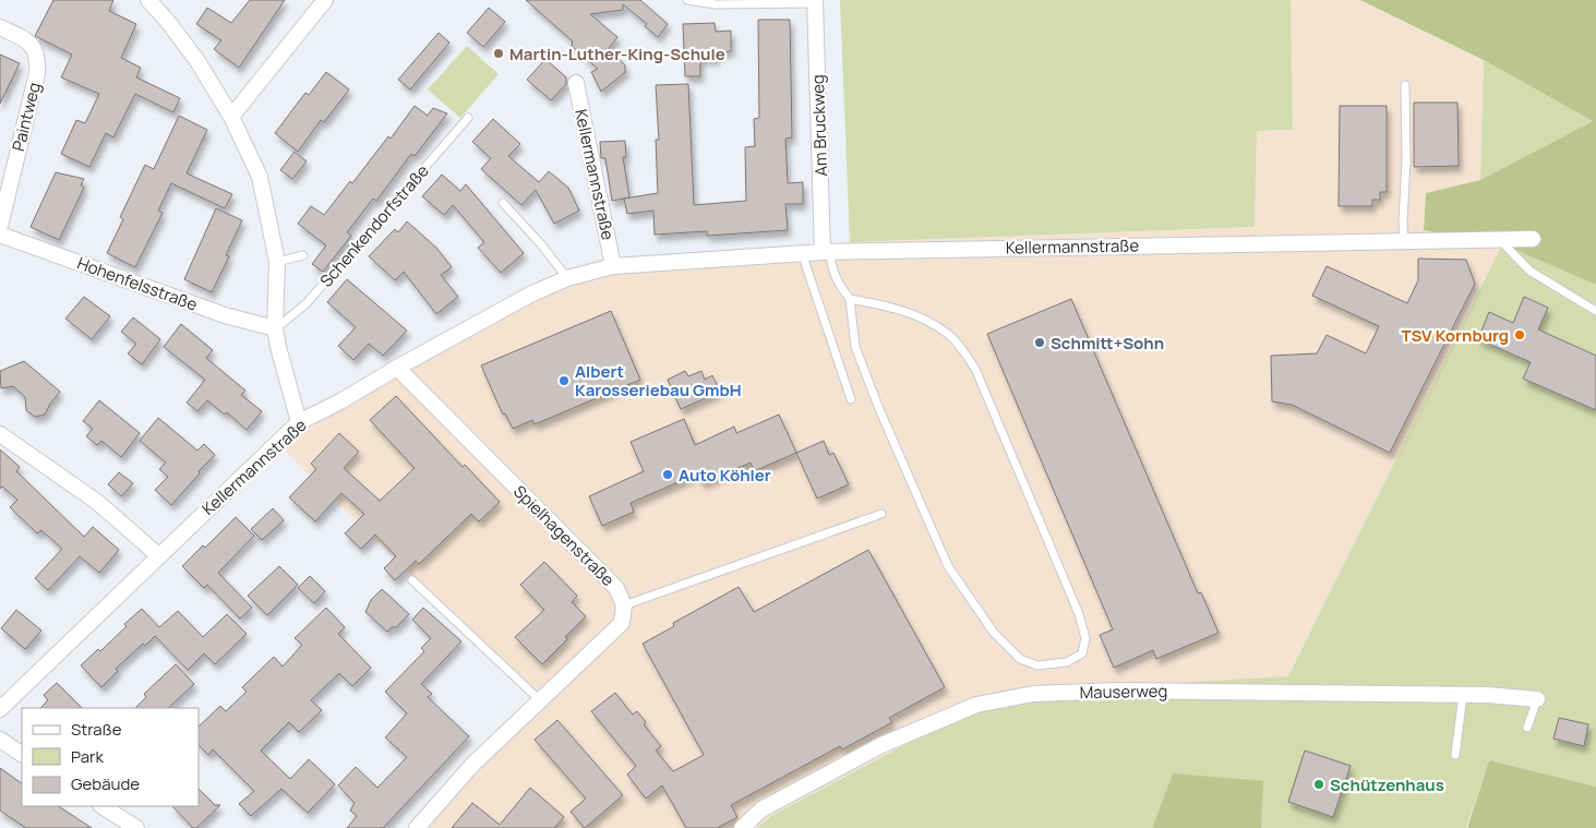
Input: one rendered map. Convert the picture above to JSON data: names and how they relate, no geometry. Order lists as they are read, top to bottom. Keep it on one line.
{"streets":{"street":["Paintweg","Am Bruckweg","Kellermannstraße","Hohenfelsstraße","Spielhagenstraße","Mauserweg"],"lane":["Schenkendorfstraße"]},"crossings":[["Am Bruckweg","Kellermannstraße"],["Kellermannstraße","Spielhagenstraße"],["Schenkendorfstraße","Hohenfelsstraße"]],"places":["Martin-Luther-King-Schule","TSV Kornburg","Schmitt+Sohn","Albert Karosseriebau GmbH","Auto Köhler","Schützenhaus"],"legend":["Straße","Park","Gebäude"]}
